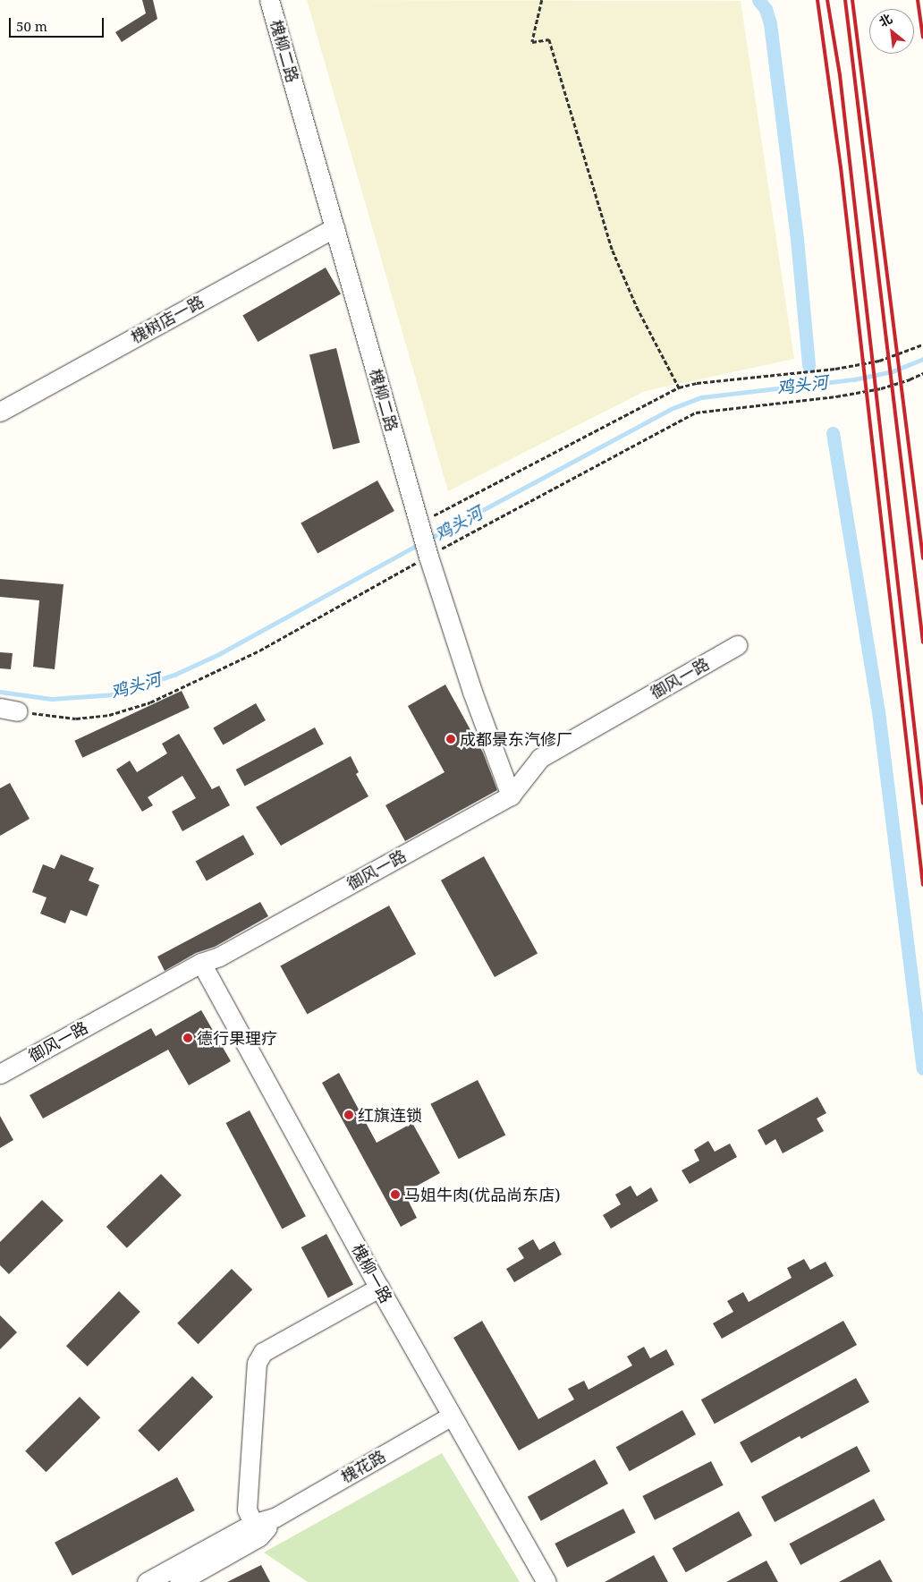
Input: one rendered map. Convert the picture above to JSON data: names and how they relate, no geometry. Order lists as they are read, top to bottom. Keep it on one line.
{"streets":{"street":["槐柳二路","槐树店一路","御风一路","槐柳一路","槐花路"]},"crossings":[["槐柳二路","槐树店一路"],["槐柳二路","御风一路"],["御风一路","槐柳一路"],["槐柳一路","槐花路"]],"water":["鸡头河"],"places":["成都景东汽修厂","德行果理疗","红旗连锁","马姐牛肉(优品尚东店)"],"scale_bar":"50 m","north":"top left"}
